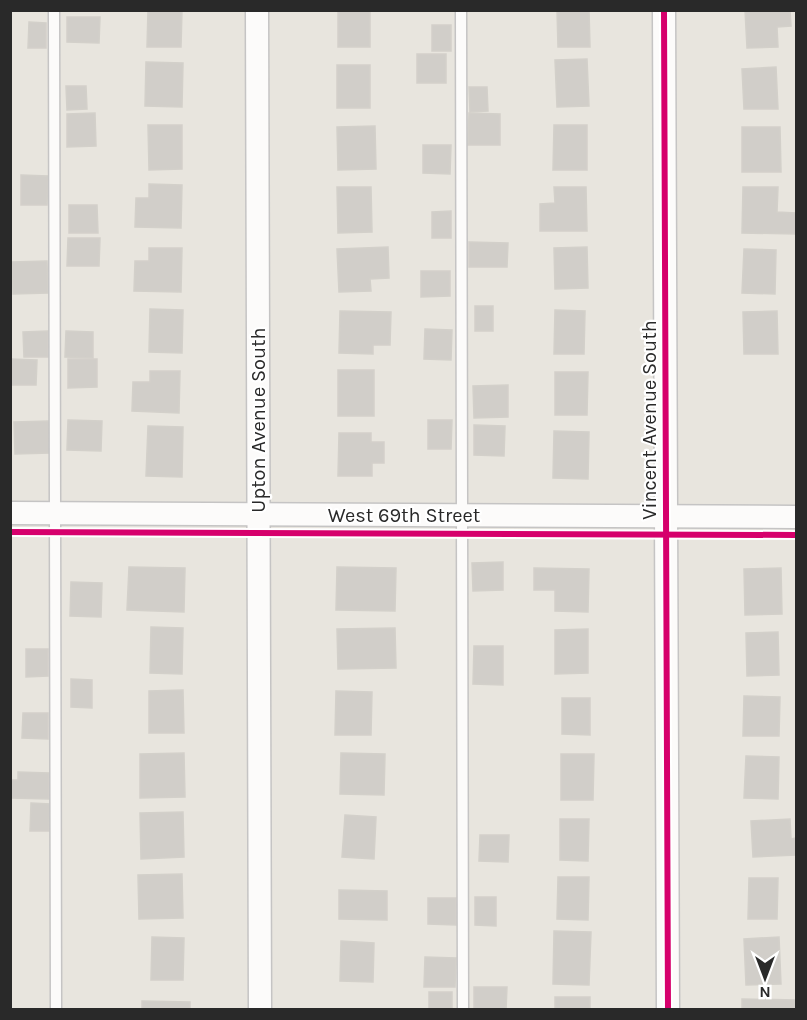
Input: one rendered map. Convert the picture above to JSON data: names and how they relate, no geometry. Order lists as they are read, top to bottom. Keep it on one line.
{"streets":{"street":["Upton Avenue South","Vincent Avenue South","West 69th Street"]},"crossings":[["Upton Avenue South","West 69th Street"],["Vincent Avenue South","West 69th Street"]],"north":"bottom"}
